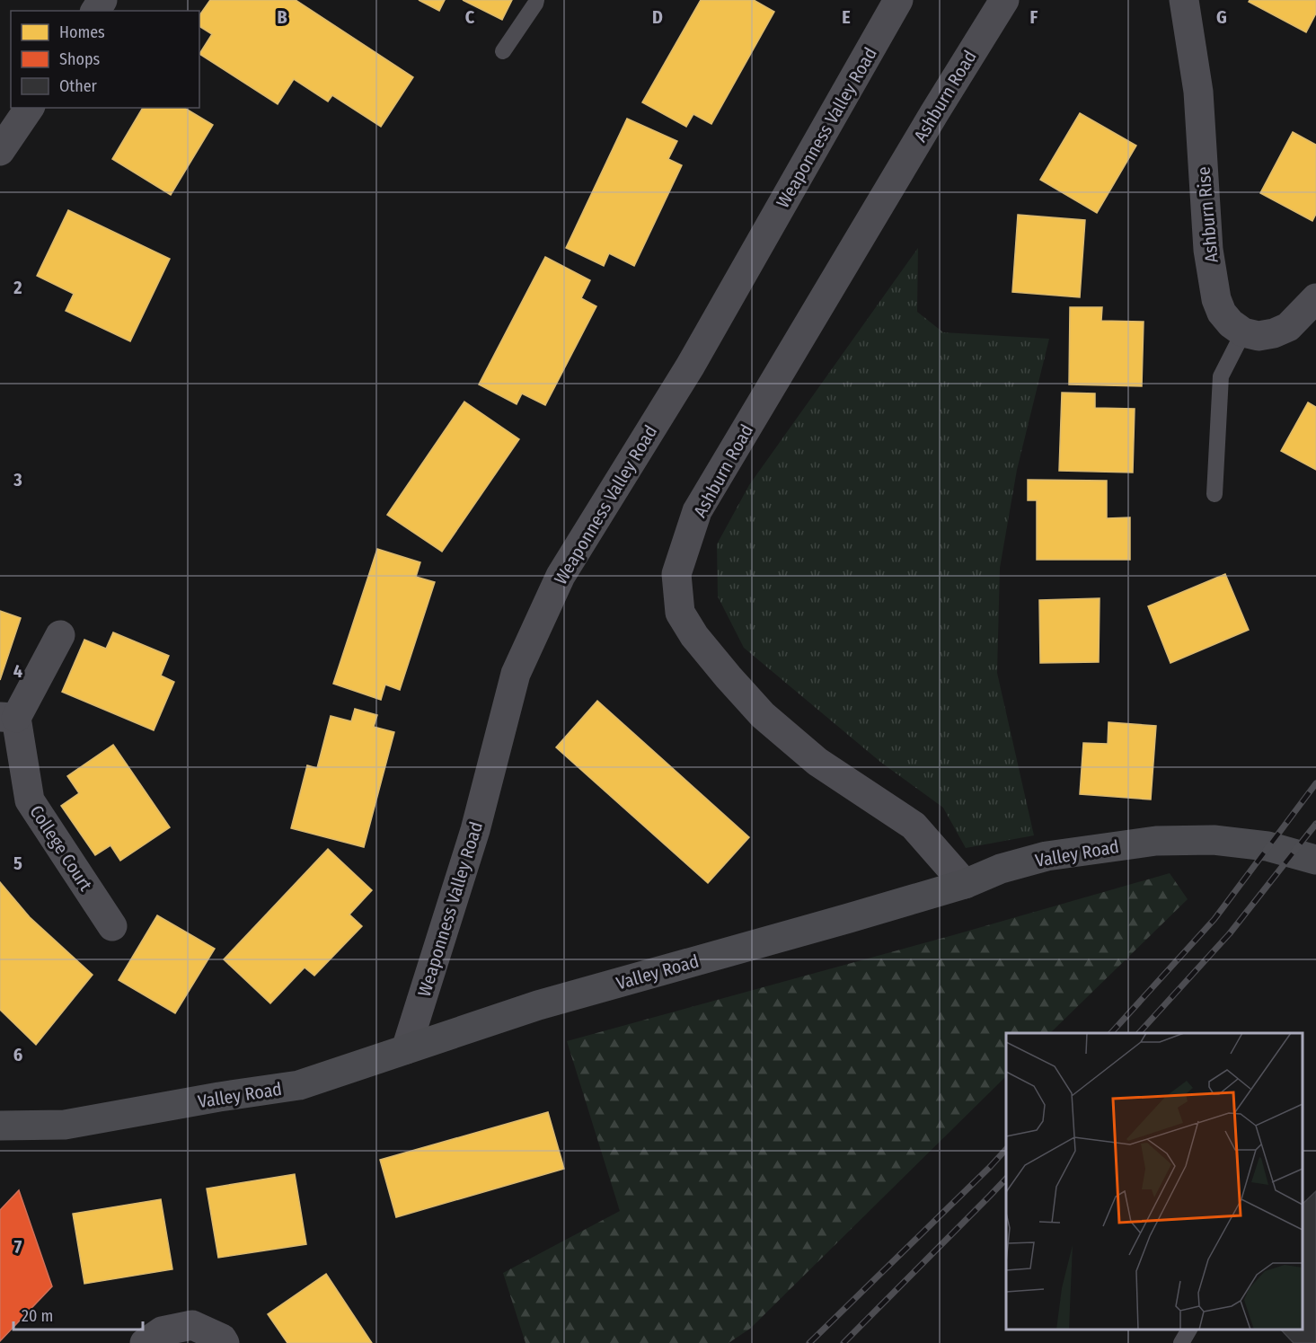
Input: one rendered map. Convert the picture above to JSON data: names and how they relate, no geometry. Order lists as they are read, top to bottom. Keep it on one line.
{"streets":{"street":["Ashburn Road","Weaponness Valley Road","Ashburn Rise","College Court","Valley Road"]},"crossings":[["Ashburn Road","Valley Road"],["Weaponness Valley Road","Valley Road"]],"legend":["Homes","Shops","Other"],"scale_bar":"20 m","grid":{"columns":["B","C","D","E","F","G"],"rows":["2","3","4","5","6","7"]}}
